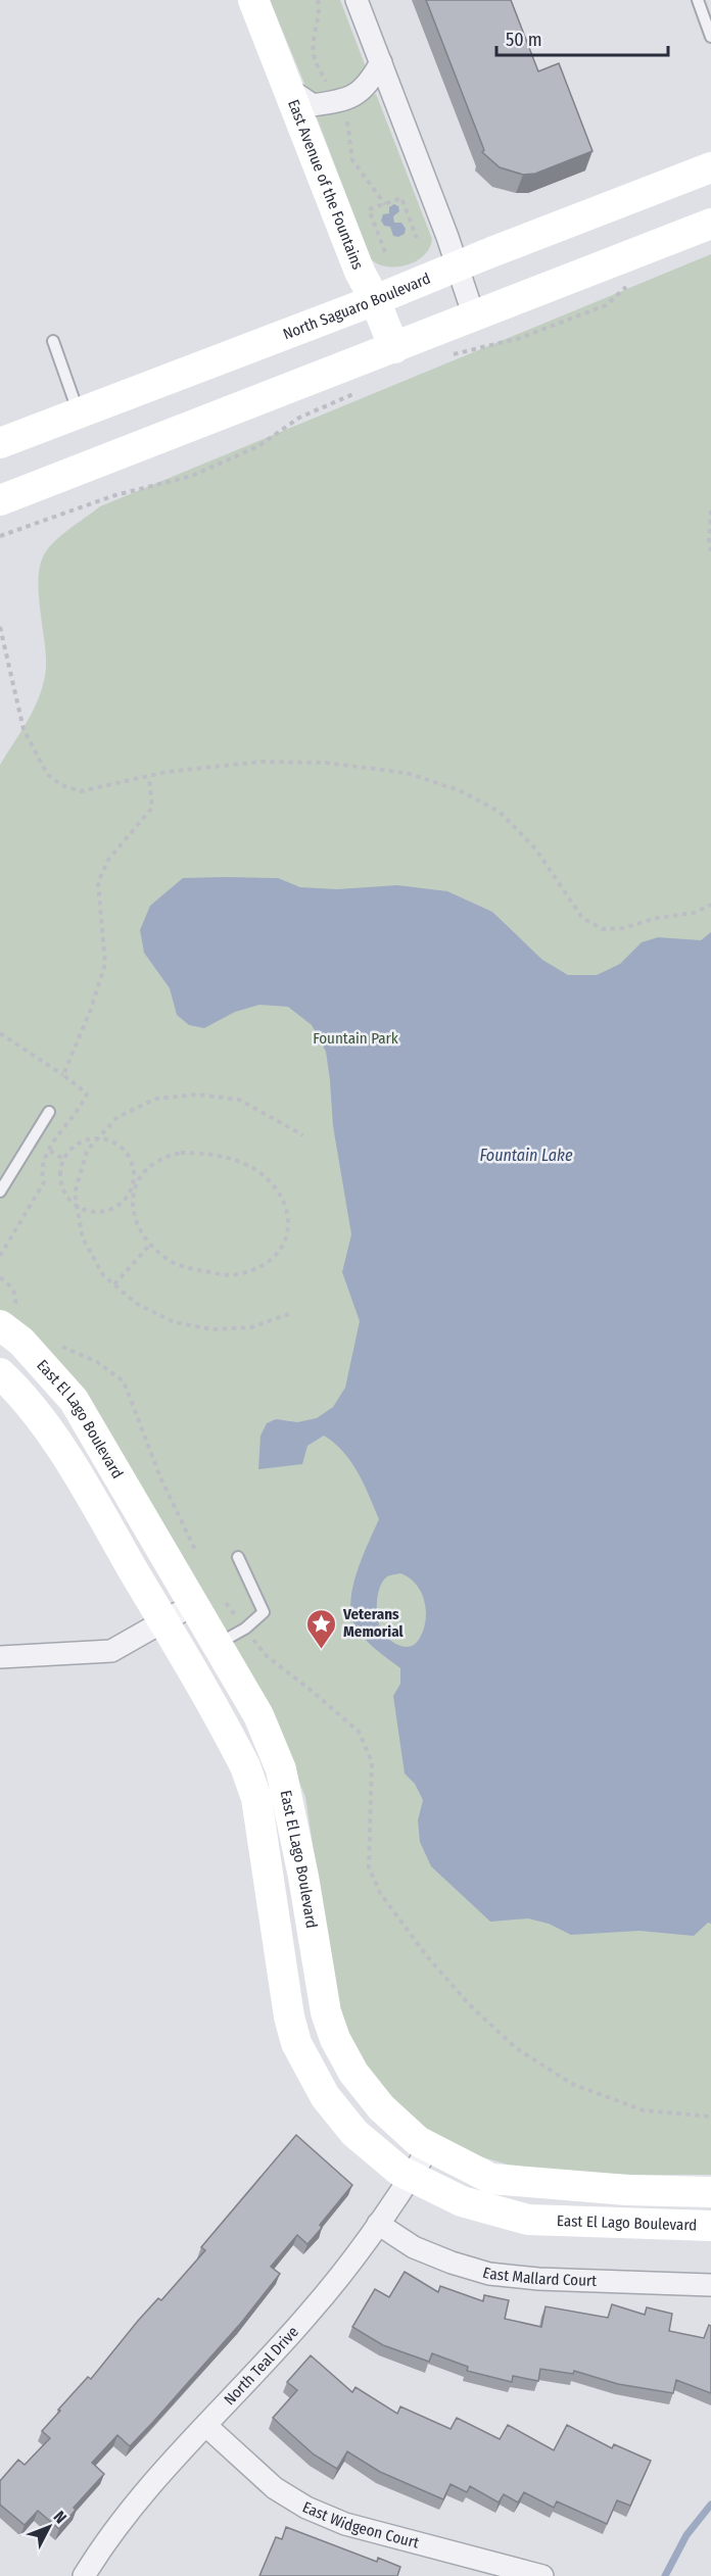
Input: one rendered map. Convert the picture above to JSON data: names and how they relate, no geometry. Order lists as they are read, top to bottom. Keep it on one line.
{"streets":{"street":["East Avenue of the Fountains","North Saguaro Boulevard","East El Lago Boulevard","East Mallard Court","North Teal Drive","East Widgeon Court"]},"crossings":[["East Avenue of the Fountains","North Saguaro Boulevard"],["East El Lago Boulevard","North Teal Drive"],["East Mallard Court","North Teal Drive"],["North Teal Drive","East Widgeon Court"]],"water":["Fountain Lake"],"parks":["Fountain Park"],"places":{"place":["Veterans Memorial"]},"scale_bar":"50 m","north":"top right"}
